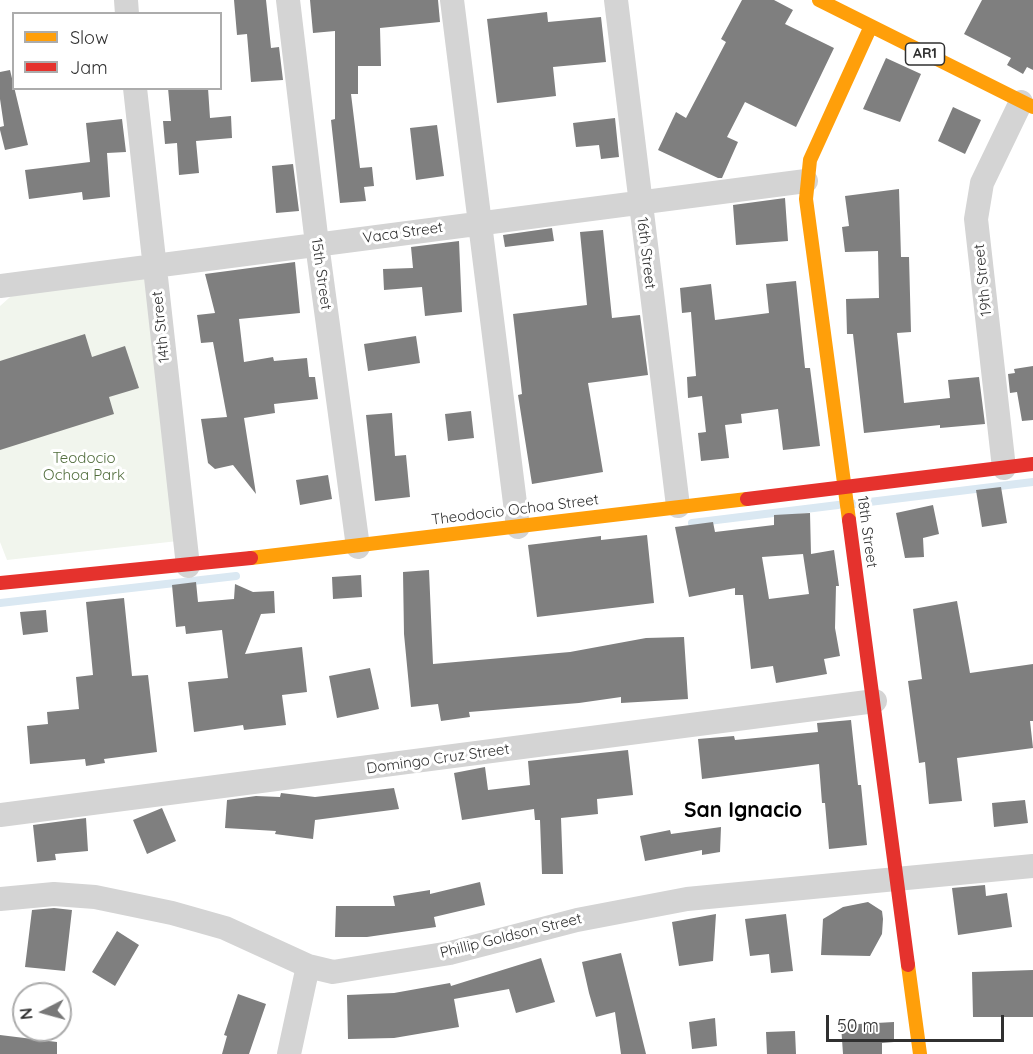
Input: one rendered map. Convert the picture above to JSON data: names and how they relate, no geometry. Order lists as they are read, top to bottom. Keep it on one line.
{"streets":{"main road":["AR1","Theodocio Ochoa Street","18th Street"],"street":["Vaca Street","16th Street","15th Street","19th Street","14th Street","Domingo Cruz Street","Phillip Goldson Street"]},"crossings":[["AR1","19th Street"],["AR1","18th Street"],["Vaca Street","16th Street"],["Vaca Street","15th Street"],["Vaca Street","14th Street"],["Vaca Street","18th Street"],["16th Street","Theodocio Ochoa Street"],["15th Street","Theodocio Ochoa Street"],["19th Street","Theodocio Ochoa Street"],["14th Street","Theodocio Ochoa Street"],["Theodocio Ochoa Street","18th Street"],["18th Street","Domingo Cruz Street"],["18th Street","Phillip Goldson Street"]],"districts":["San Ignacio"],"parks":["Teodocio Ochoa Park"],"legend":["Slow","Jam"],"scale_bar":"50 m","north":"left"}
